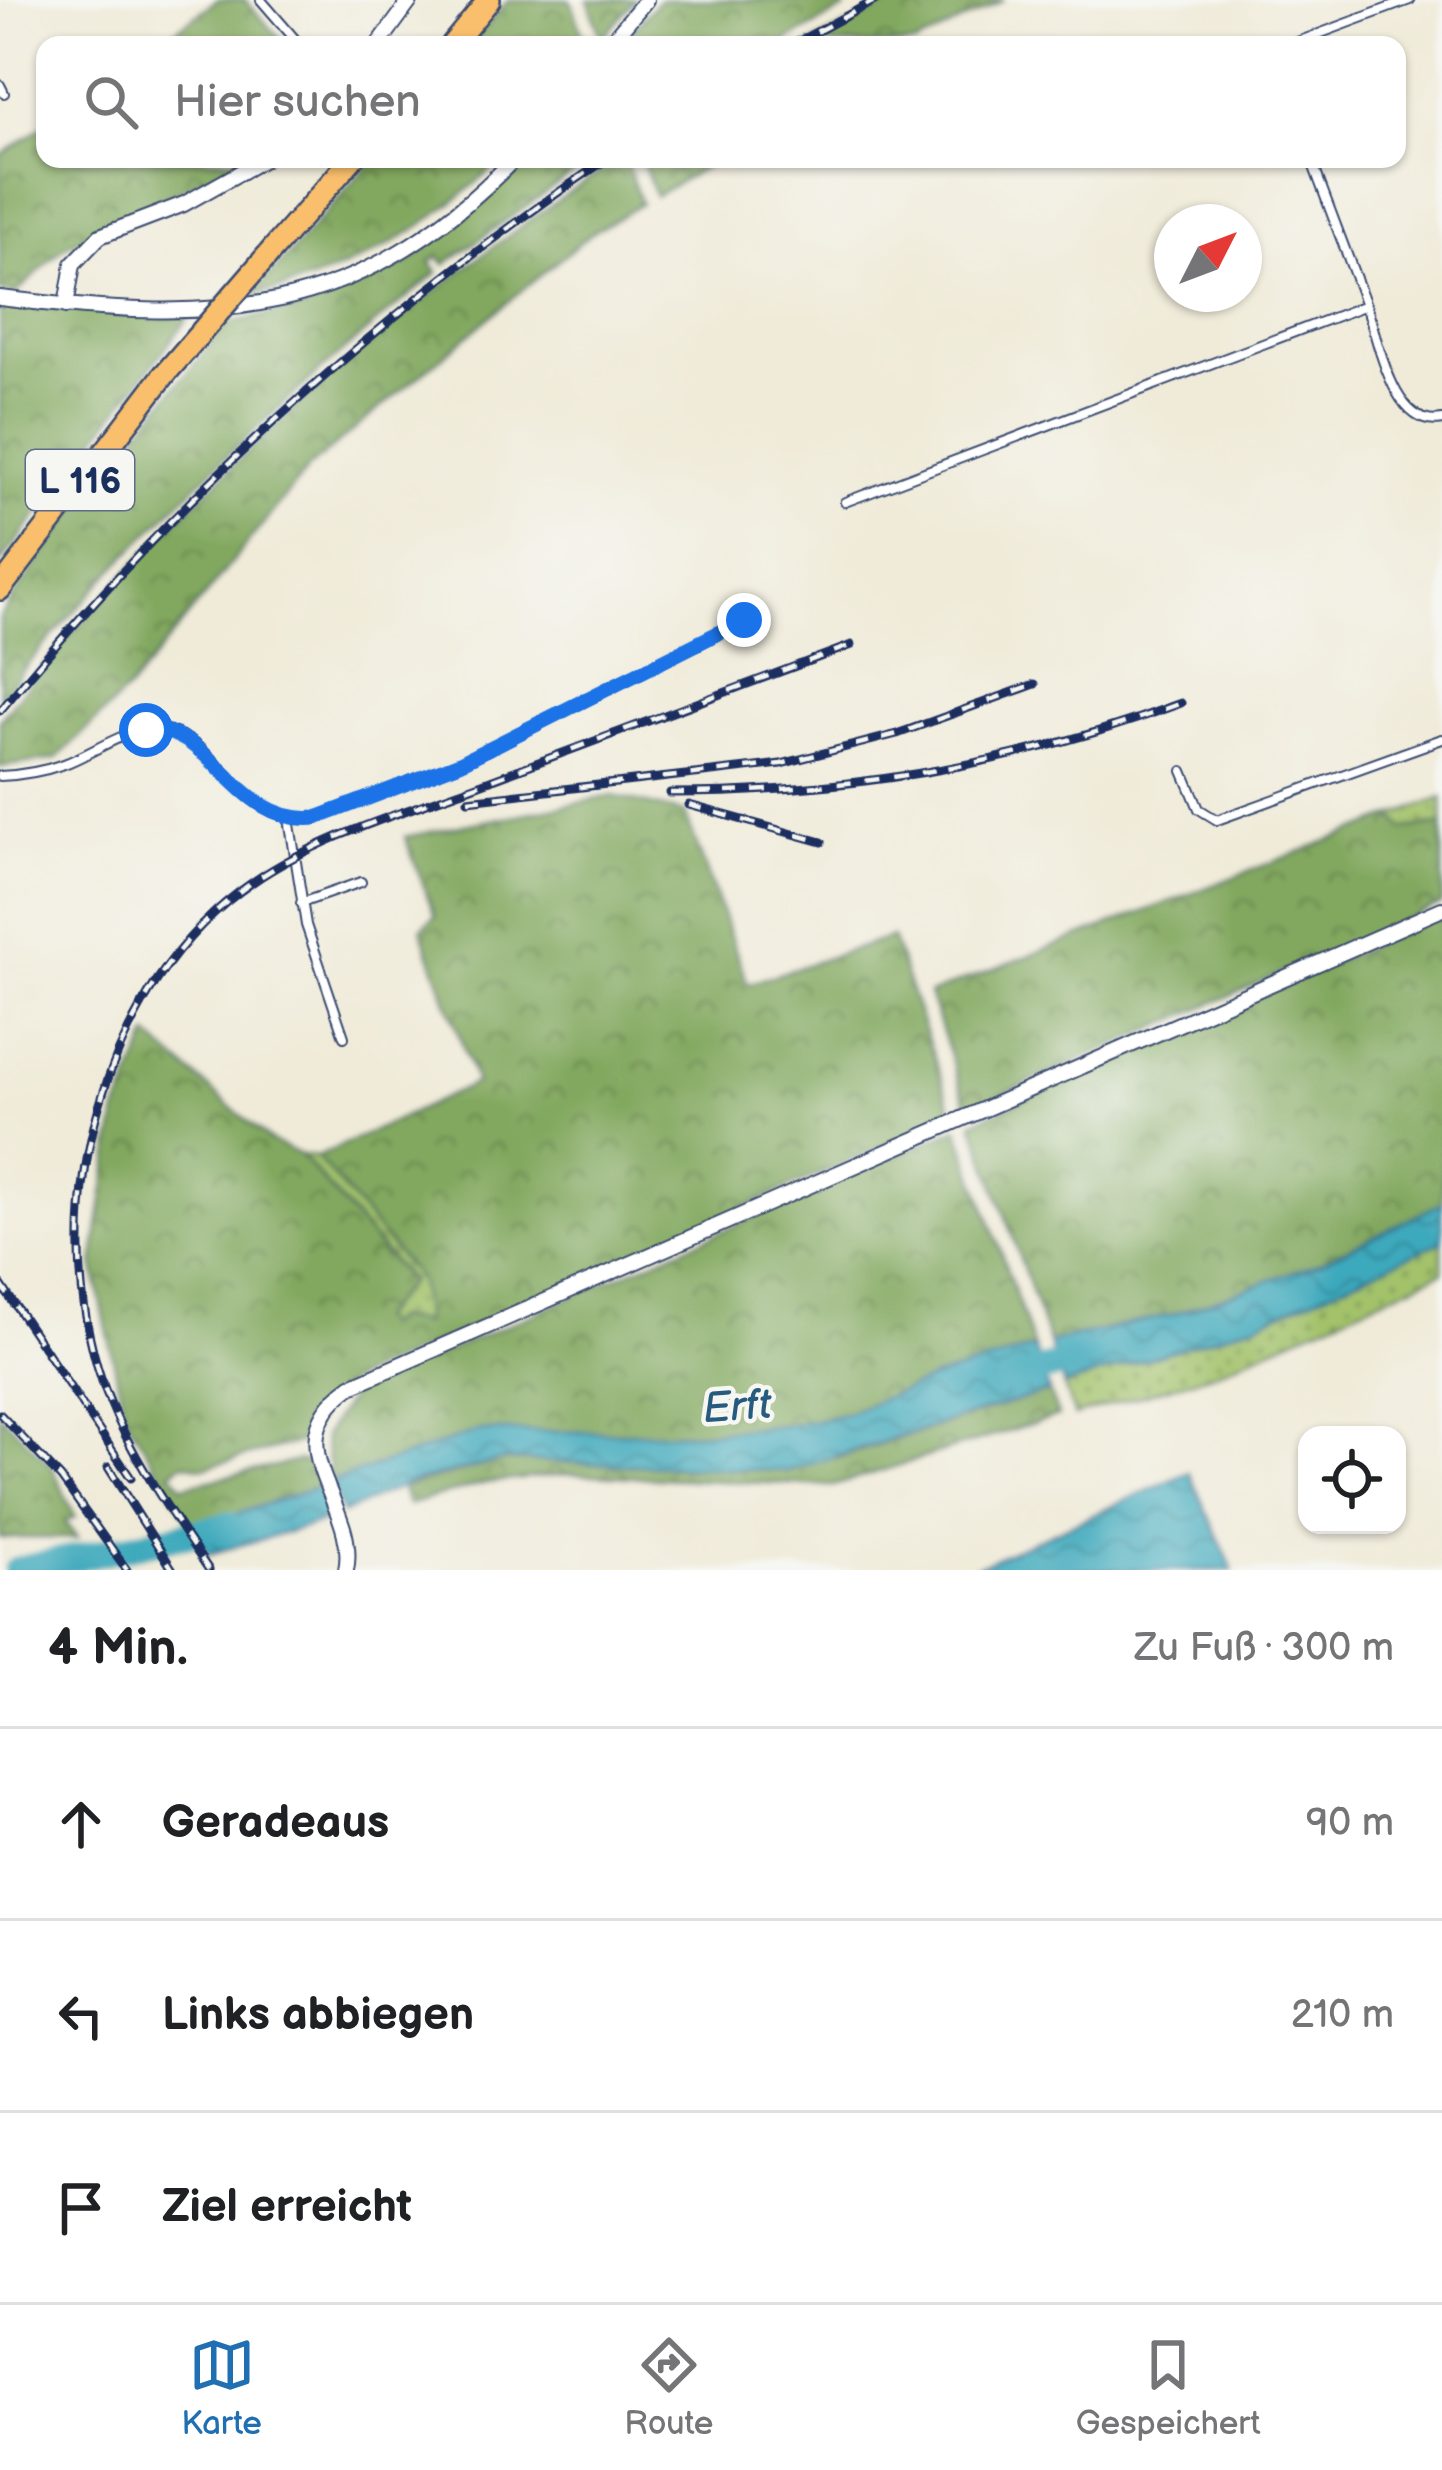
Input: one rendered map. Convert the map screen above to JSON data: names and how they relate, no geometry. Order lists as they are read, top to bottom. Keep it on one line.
{"streets":{"main road":["L 116"]},"water":["Erft"],"north":"top right","page":{"search":"Hier suchen","heading":["4 Min.","Zu Fuß · 300 m"],"list":[["Geradeaus","90 m"],["Links abbiegen","210 m"],"Ziel erreicht"],"nav":["Karte","Route","Gespeichert"]}}
